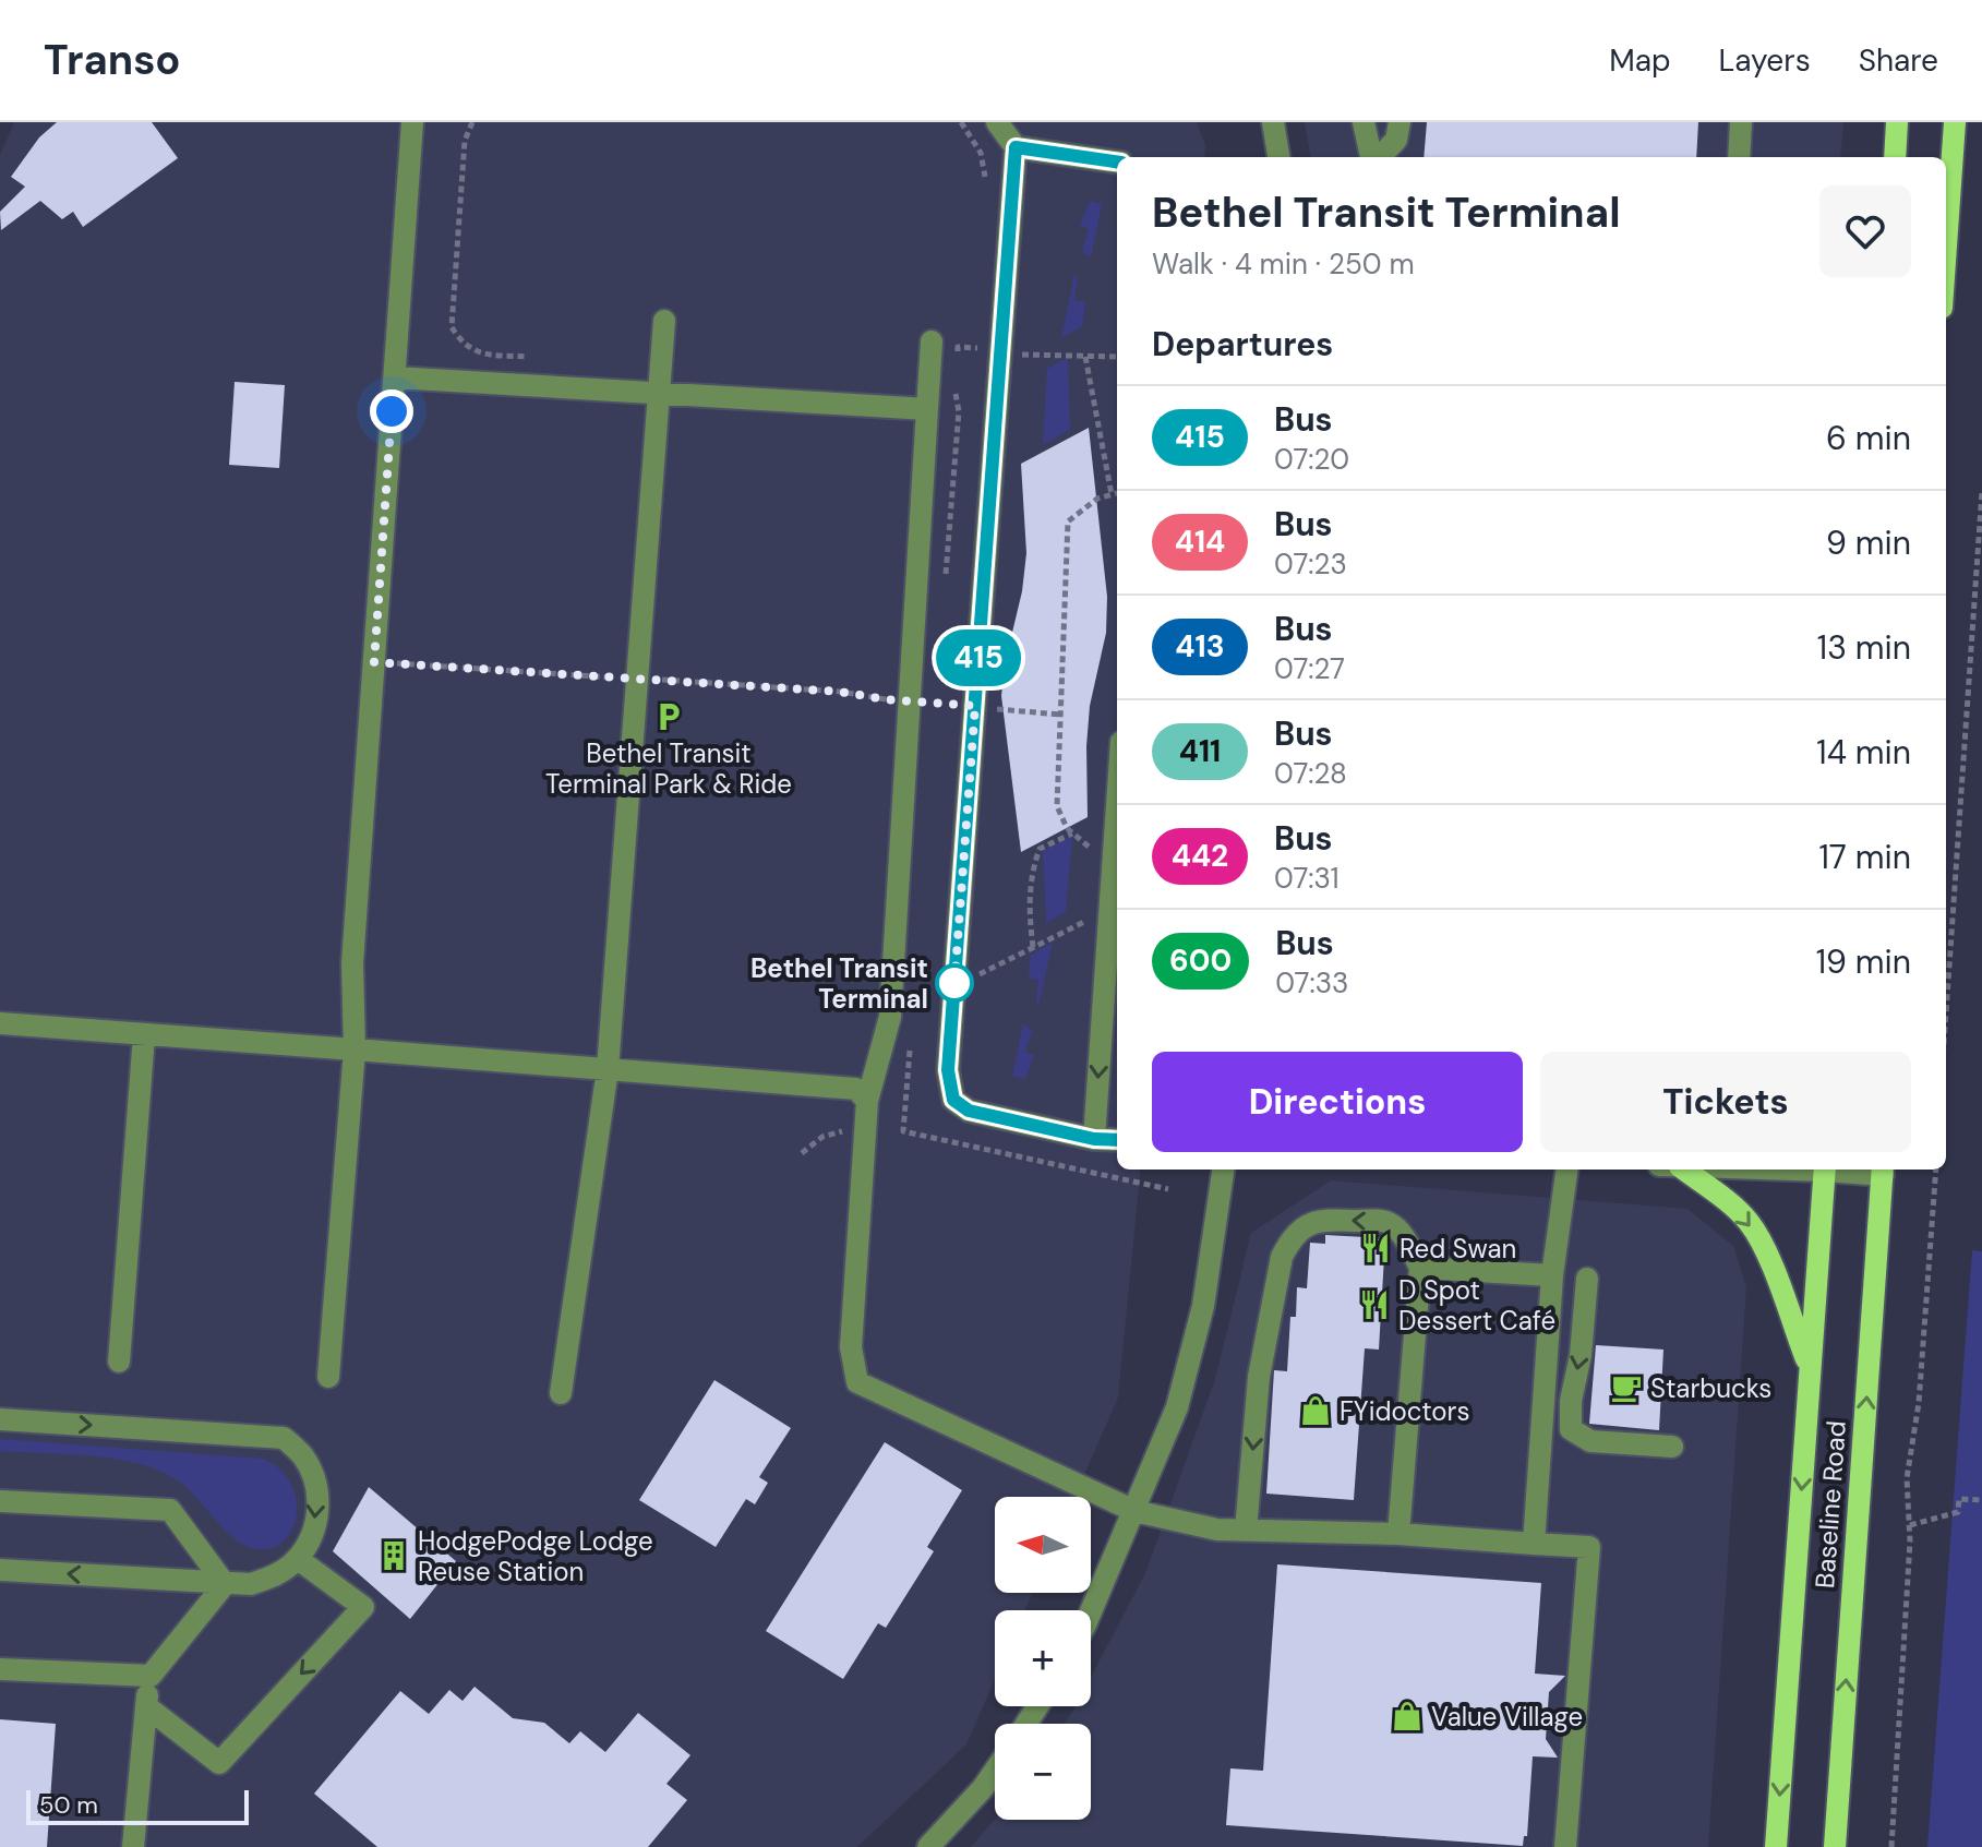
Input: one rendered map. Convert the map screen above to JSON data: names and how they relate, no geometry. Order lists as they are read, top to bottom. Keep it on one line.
{"streets":{"main road":["Baseline Road"]},"places":{"parking":["Bethel Transit Terminal Park & Ride"],"other":["Bethel Transit Terminal"],"restaurant":["Red Swan","D Spot Dessert Café"],"cafe":["Starbucks"],"shop":["FYidoctors","Value Village"],"building":["HodgePodge Lodge Reuse Station"]},"lines":["bus line 415"],"scale_bar":"50 m","north":"left","page":{"header":"Transo","nav":["Map","Layers","Share"],"on_map":"415","heading":[["Bethel Transit Terminal","Walk · 4 min · 250 m"],"Departures"],"list":[{"mark":"415","name":"Bus","note":"07:20","value":"6 min"},{"mark":"414","name":"Bus","note":"07:23","value":"9 min"},{"mark":"413","name":"Bus","note":"07:27","value":"13 min"},{"mark":"411","name":"Bus","note":"07:28","value":"14 min"},{"mark":"442","name":"Bus","note":"07:31","value":"17 min"},{"mark":"600","name":"Bus","note":"07:33","value":"19 min"}],"buttons":["Directions","Tickets"],"map_buttons":["+","−"],"scale":"50 m"}}
